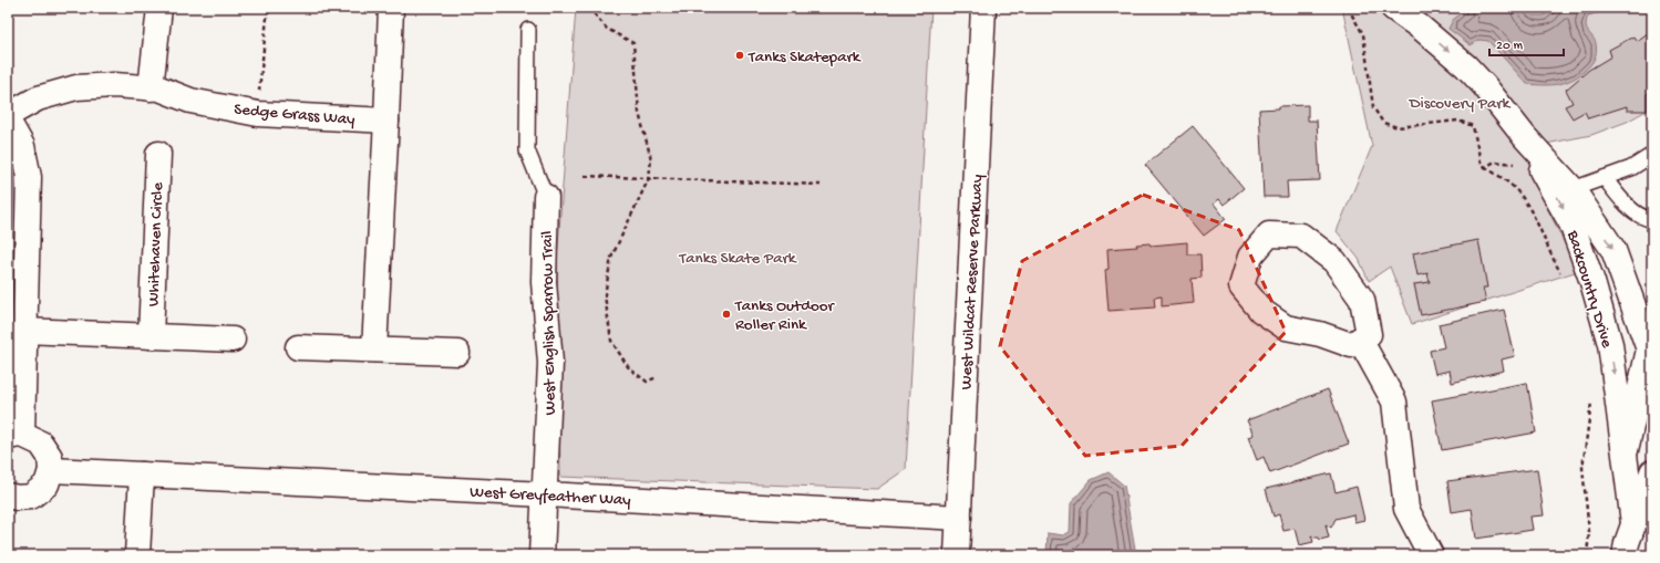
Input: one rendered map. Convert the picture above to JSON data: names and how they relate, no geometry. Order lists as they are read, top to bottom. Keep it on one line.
{"streets":{"street":["Sedge Grass Way","Whitehaven Circle","West Wildcat Reserve Parkway","Backcountry Drive","West English Sparrow Trail","West Greyfeather Way"]},"crossings":[["West Wildcat Reserve Parkway","West Greyfeather Way"],["West English Sparrow Trail","West Greyfeather Way"]],"one_way":["Backcountry Drive"],"parks":["Discovery Park","Tanks Skate Park"],"places":["Tanks Skatepark","Tanks Outdoor Roller Rink"],"scale_bar":"20 m"}
